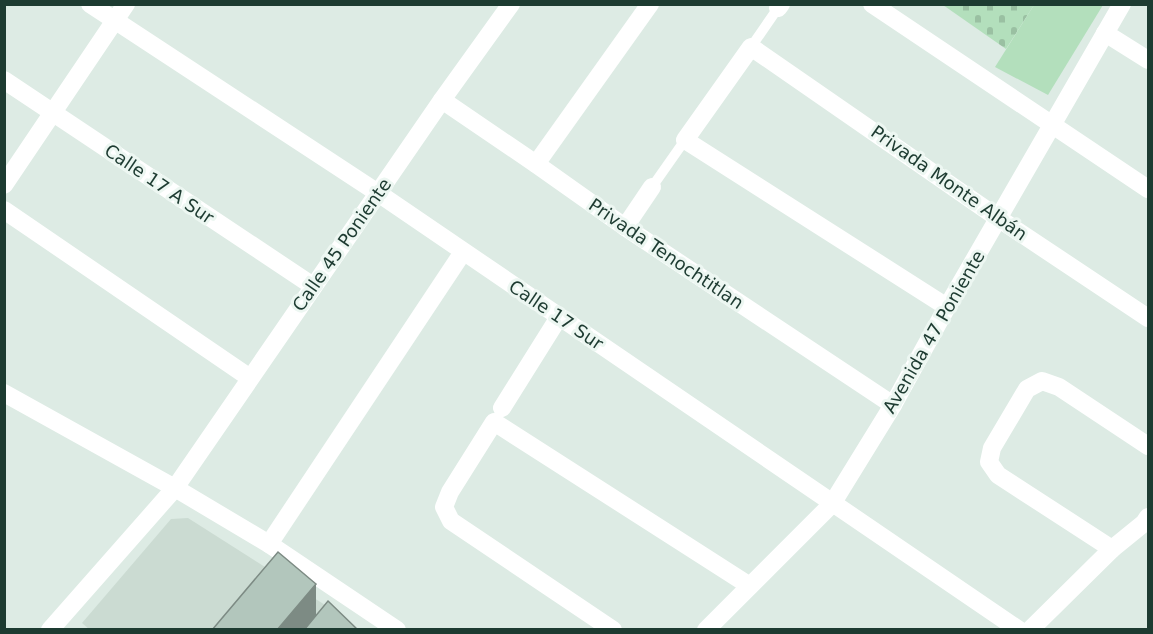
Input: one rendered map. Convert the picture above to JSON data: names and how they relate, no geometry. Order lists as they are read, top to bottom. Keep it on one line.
{"streets":{"street":["Privada Monte Albán","Calle 17 A Sur","Calle 45 Poniente","Privada Tenochtitlan","Calle 17 Sur","Avenida 47 Poniente"]},"crossings":[["Privada Monte Albán","Avenida 47 Poniente"],["Calle 17 A Sur","Calle 45 Poniente"],["Calle 45 Poniente","Privada Tenochtitlan"],["Calle 45 Poniente","Calle 17 Sur"],["Privada Tenochtitlan","Avenida 47 Poniente"],["Calle 17 Sur","Avenida 47 Poniente"]]}
